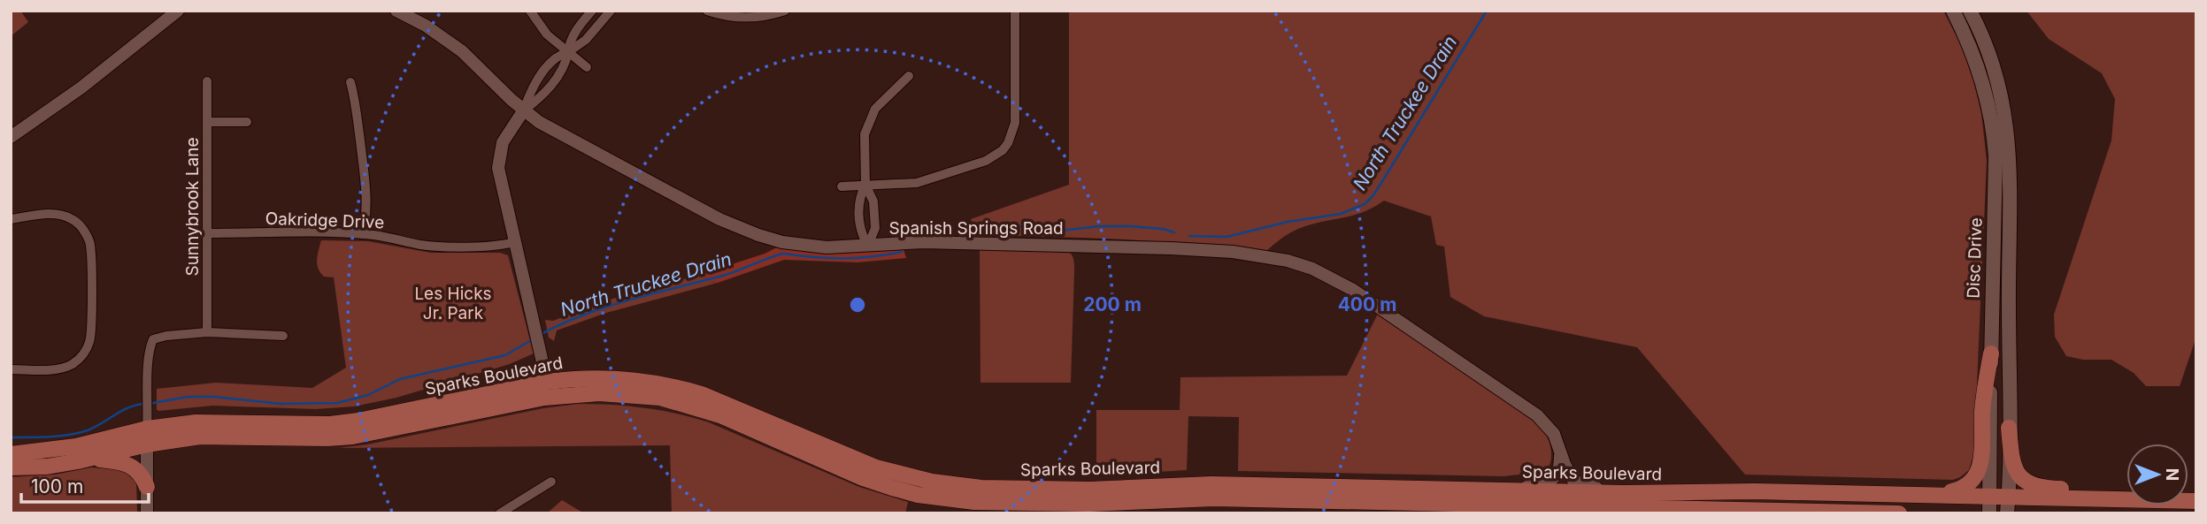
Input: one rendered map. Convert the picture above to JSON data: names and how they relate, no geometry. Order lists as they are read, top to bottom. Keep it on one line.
{"streets":{"main road":["Disc Drive","Sparks Boulevard"],"street":["Sunnybrook Lane","Oakridge Drive","Spanish Springs Road"]},"crossings":[["Sunnybrook Lane","Oakridge Drive"],["Spanish Springs Road","Sparks Boulevard"],["Disc Drive","Sparks Boulevard"]],"water":["North Truckee Drain"],"parks":["Les Hicks Jr. Park"],"scale_bar":"100 m","north":"right","rings":["200 m","400 m"]}
